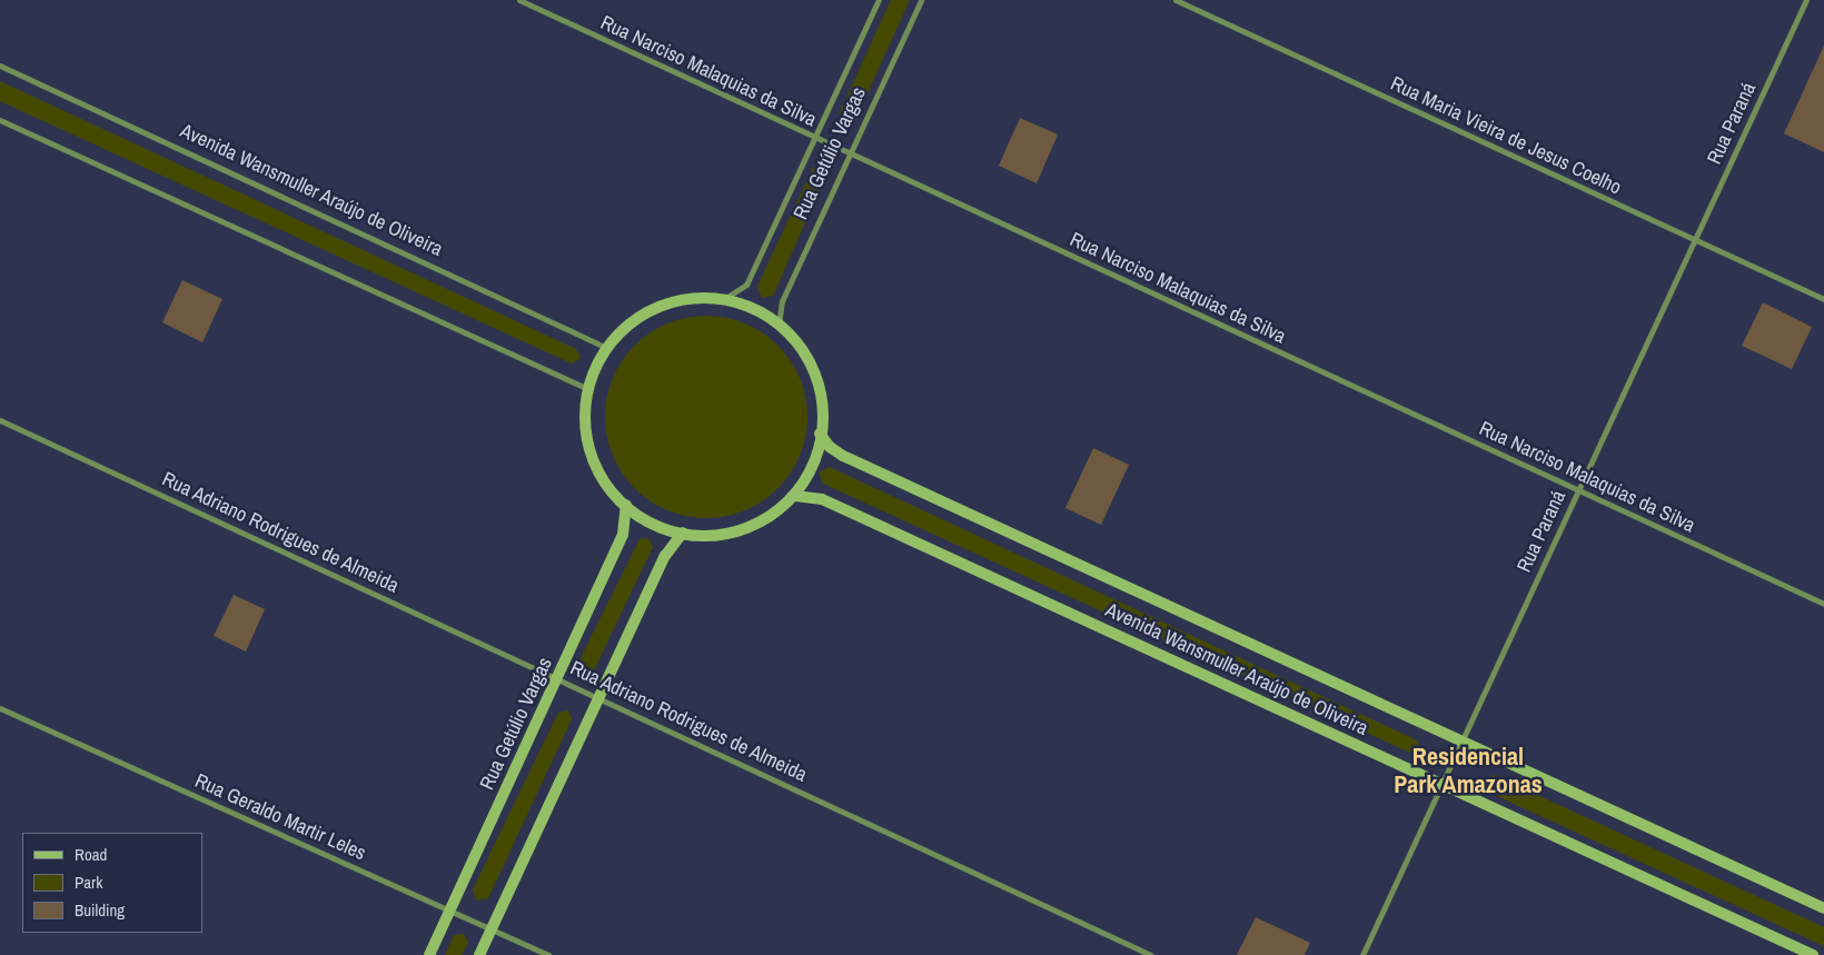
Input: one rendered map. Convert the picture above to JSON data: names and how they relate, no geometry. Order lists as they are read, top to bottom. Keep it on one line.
{"streets":{"street":["Rua Narciso Malaquias da Silva","Rua Paraná","Rua Maria Vieira de Jesus Coelho","Rua Getúlio Vargas","Avenida Wansmuller Araújo de Oliveira","Rua Adriano Rodrigues de Almeida","Rua Geraldo Martir Leles"]},"crossings":[["Rua Narciso Malaquias da Silva","Rua Paraná"],["Rua Narciso Malaquias da Silva","Rua Getúlio Vargas"],["Rua Paraná","Rua Maria Vieira de Jesus Coelho"],["Rua Paraná","Avenida Wansmuller Araújo de Oliveira"],["Rua Getúlio Vargas","Rua Adriano Rodrigues de Almeida"],["Rua Getúlio Vargas","Rua Geraldo Martir Leles"]],"districts":["Residencial Park Amazonas"],"legend":["Road","Park","Building"]}
